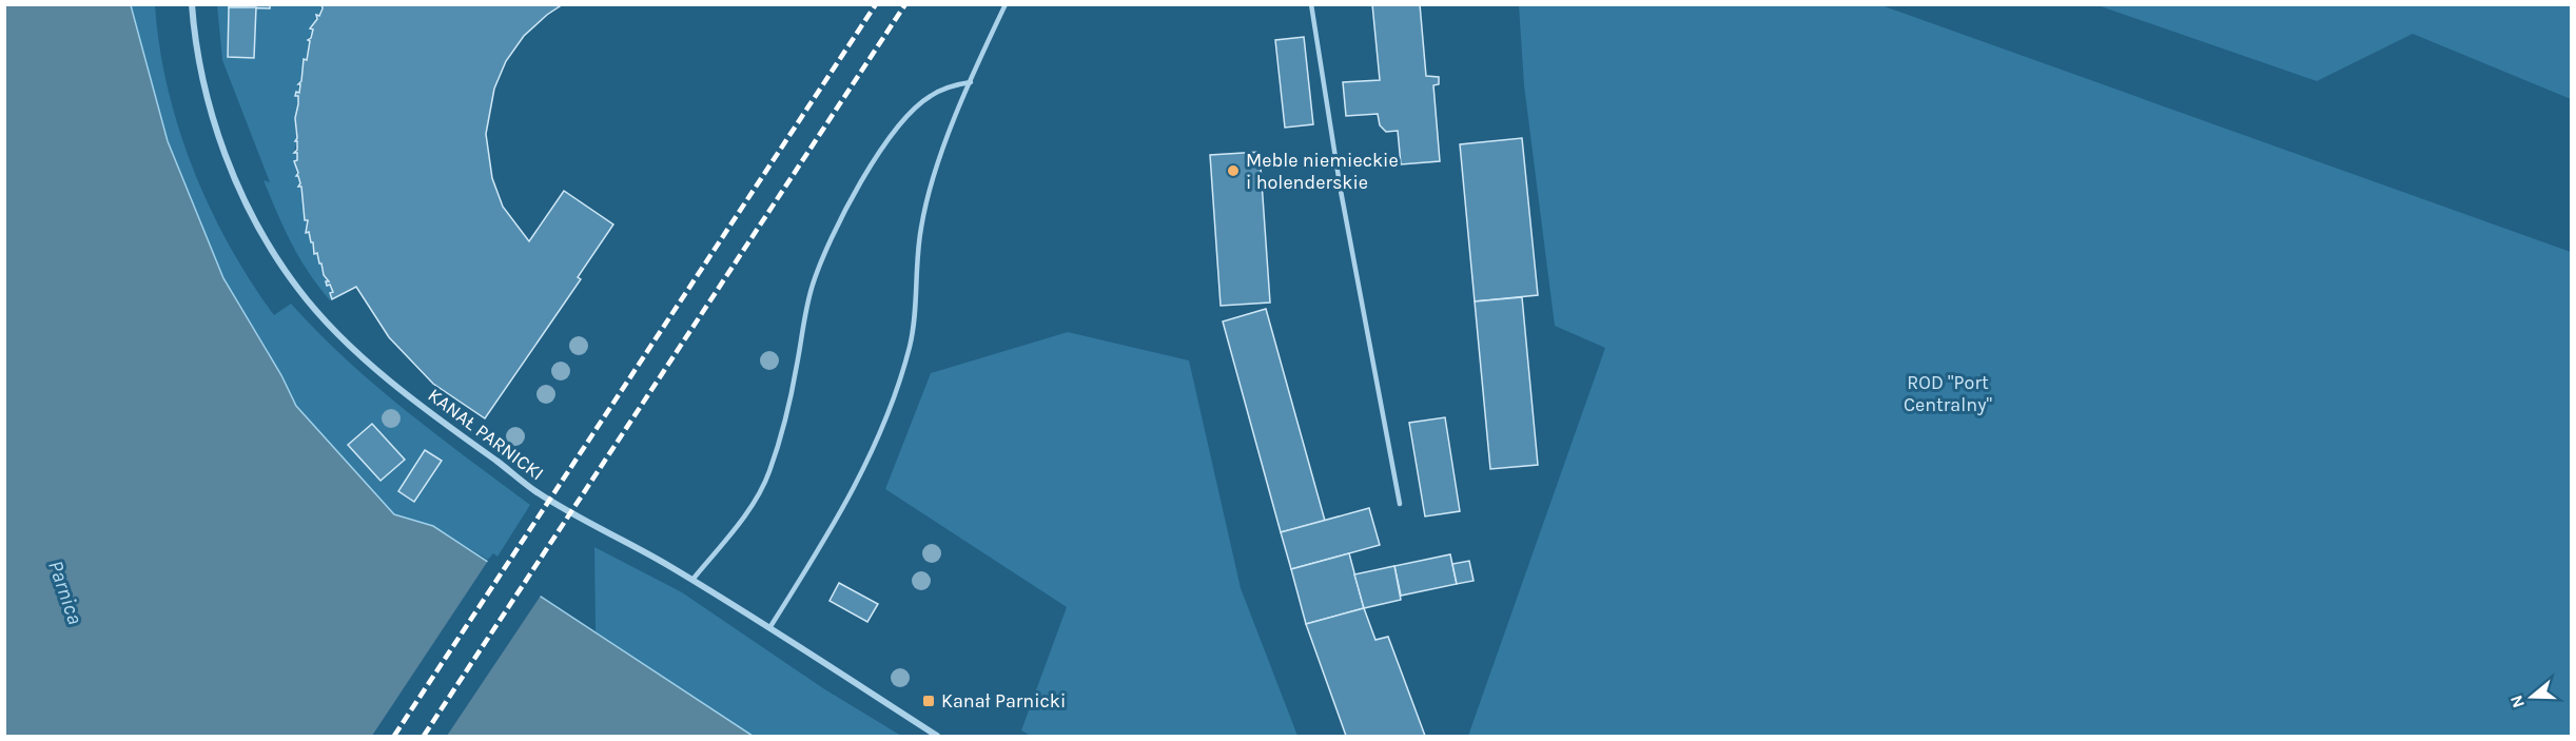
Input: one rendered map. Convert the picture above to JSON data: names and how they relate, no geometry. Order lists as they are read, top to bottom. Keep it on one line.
{"streets":{"street":["KANAŁ PARNICKI"]},"water":["Parnica"],"parks":["ROD \"Port Centralny\""],"places":{"other":["Meble niemieckie i holenderskie"],"transit":["Kanał Parnicki"]},"north":"left"}
